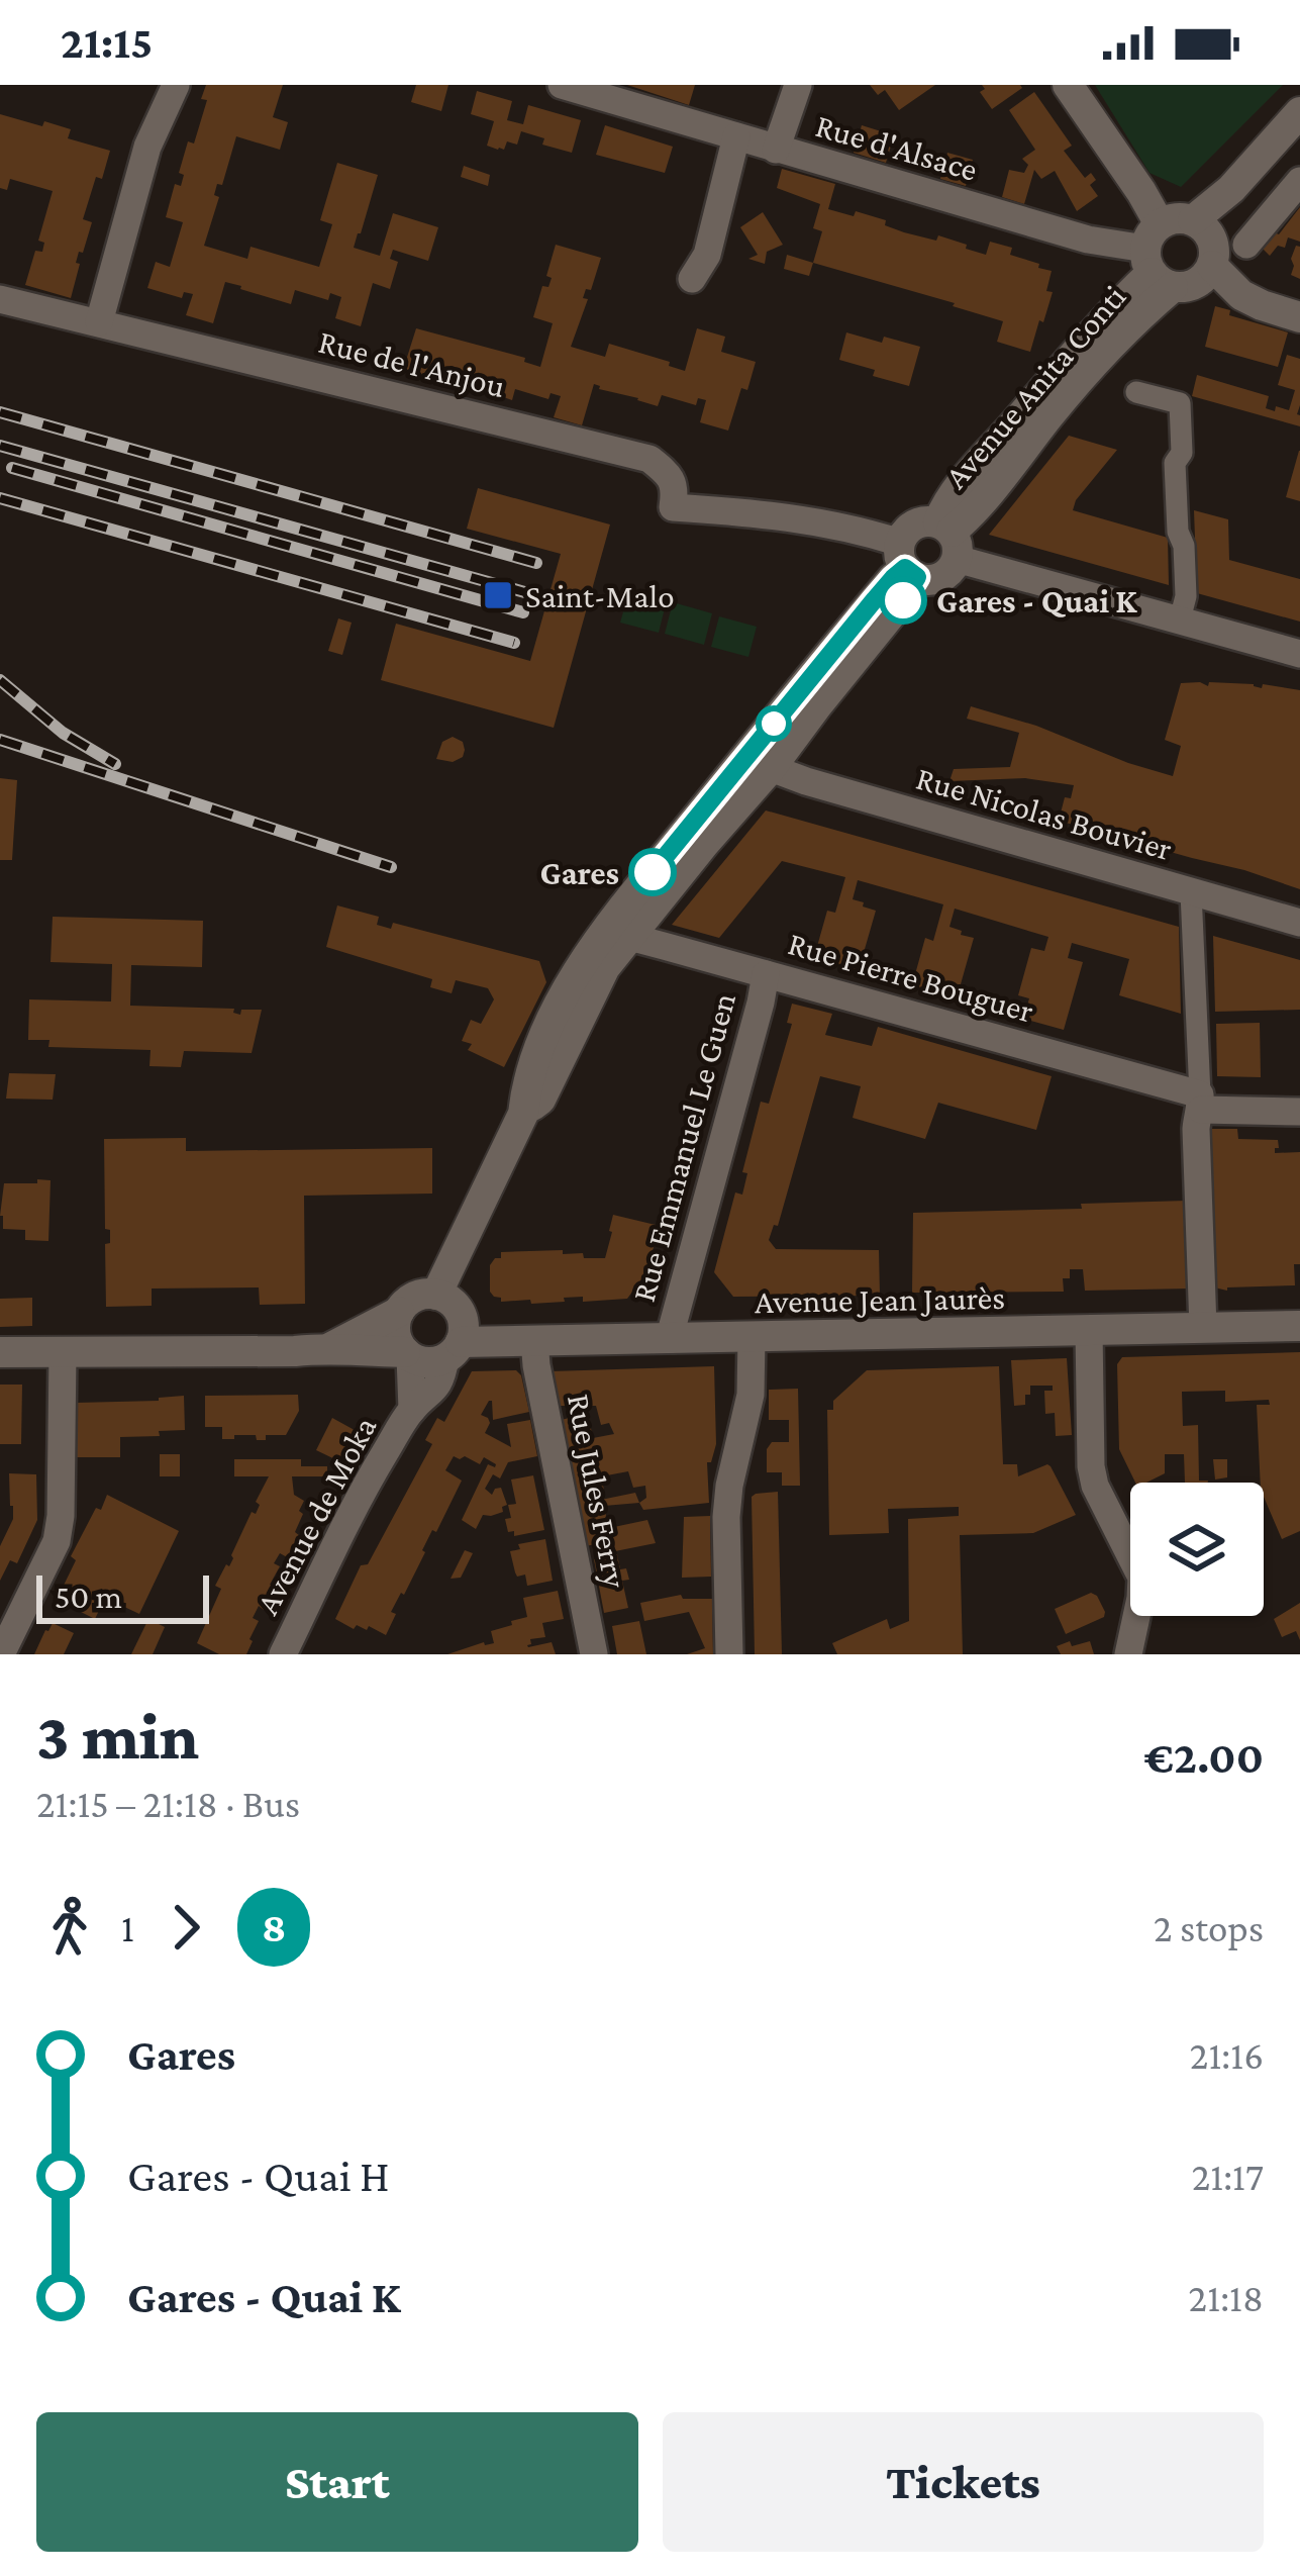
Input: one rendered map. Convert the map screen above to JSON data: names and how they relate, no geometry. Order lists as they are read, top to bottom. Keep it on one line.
{"streets":{"street":["Rue d'Alsace","Rue de l'Anjou","Avenue Anita Conti","Rue Nicolas Bouvier","Rue Pierre Bouguer","Rue Emmanuel Le Guen","Avenue Jean Jaurès","Rue Jules Ferry","Avenue de Moka"]},"crossings":[["Rue d'Alsace","Avenue Anita Conti"],["Rue Pierre Bouguer","Rue Emmanuel Le Guen"],["Rue Emmanuel Le Guen","Avenue Jean Jaurès"],["Avenue Jean Jaurès","Rue Jules Ferry"],["Avenue Jean Jaurès","Avenue de Moka"]],"places":{"transit":["Saint-Malo"],"other":["Gares - Quai K","Gares"]},"lines":["bus line 8"],"scale_bar":"50 m","page":{"status":"21:15","scale":"50 m","heading":["3 min","21:15 – 21:18 · Bus","€2.00"],"legs":["1","8","2 stops"],"list":[{"name":"Gares","value":"21:16"},{"name":"Gares - Quai H","value":"21:17"},{"name":"Gares - Quai K","value":"21:18"}],"buttons":["Start","Tickets"]}}
